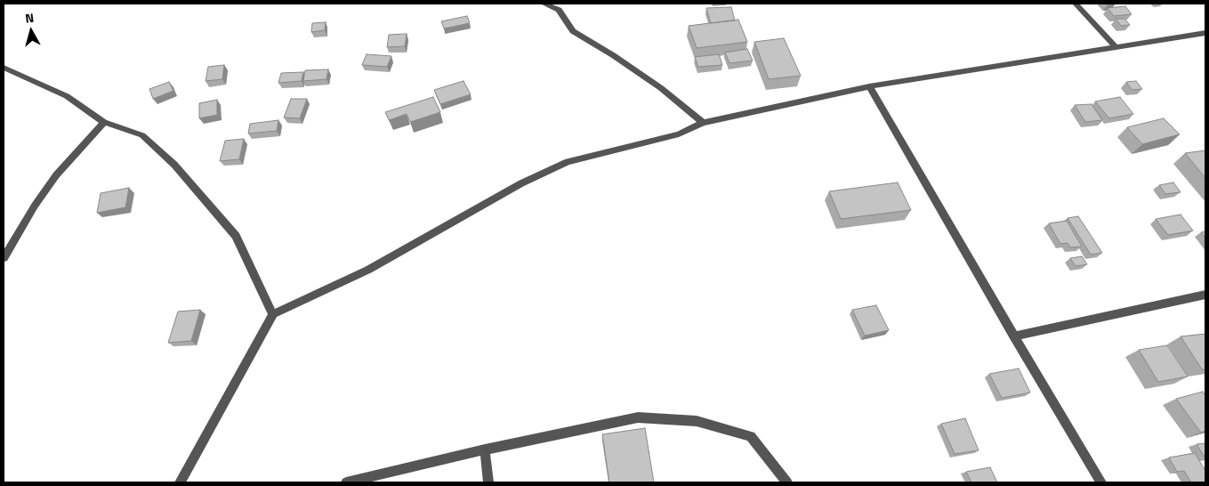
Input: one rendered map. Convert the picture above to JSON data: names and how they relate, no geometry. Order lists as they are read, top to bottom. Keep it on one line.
{"north":"top"}
